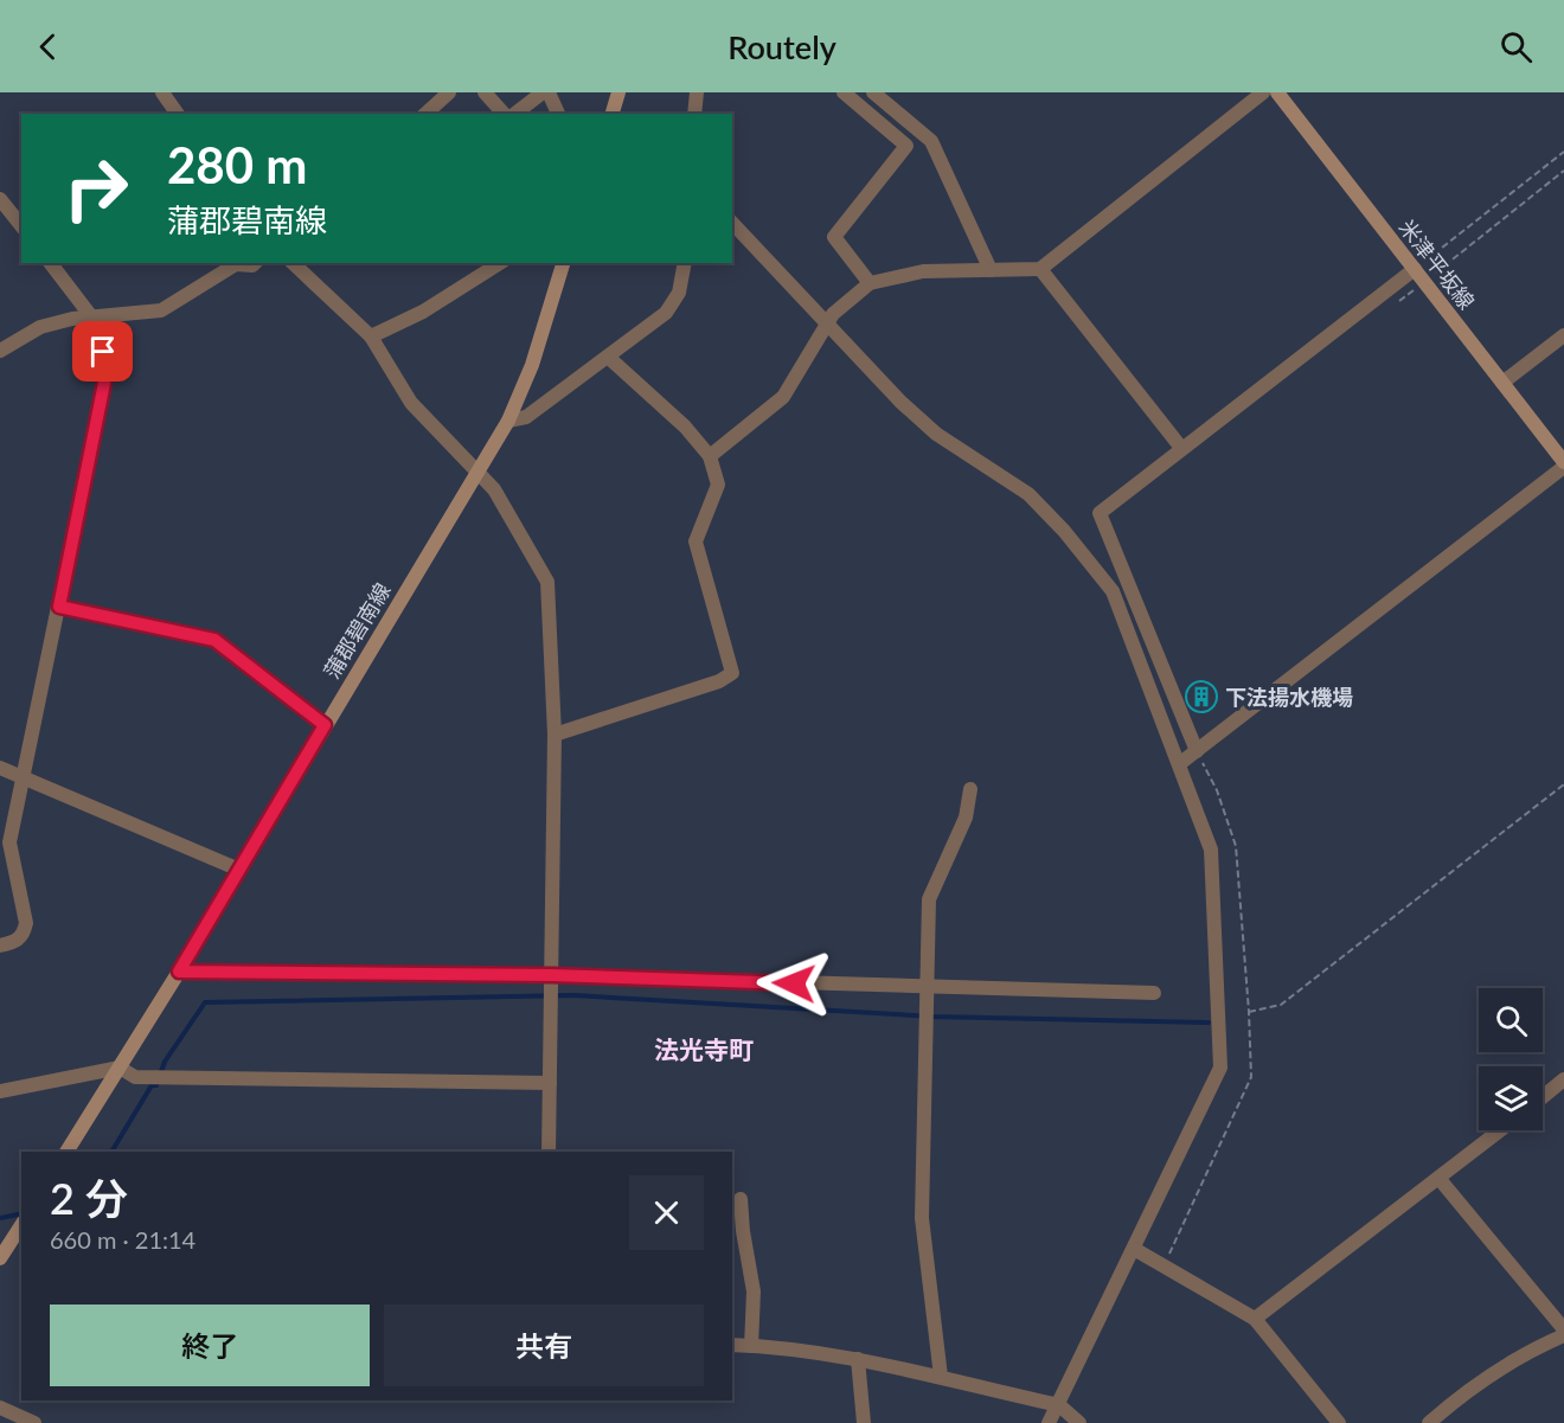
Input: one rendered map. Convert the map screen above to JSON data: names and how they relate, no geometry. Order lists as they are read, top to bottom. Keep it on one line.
{"streets":{"main road":["米津平坂線","蒲郡碧南線"]},"districts":["法光寺町"],"places":{"building":["下法揚水機場"]},"page":{"header":"Routely","turn":["280 m","蒲郡碧南線"],"heading":["2 分","660 m · 21:14"],"buttons":["終了","共有"]}}
